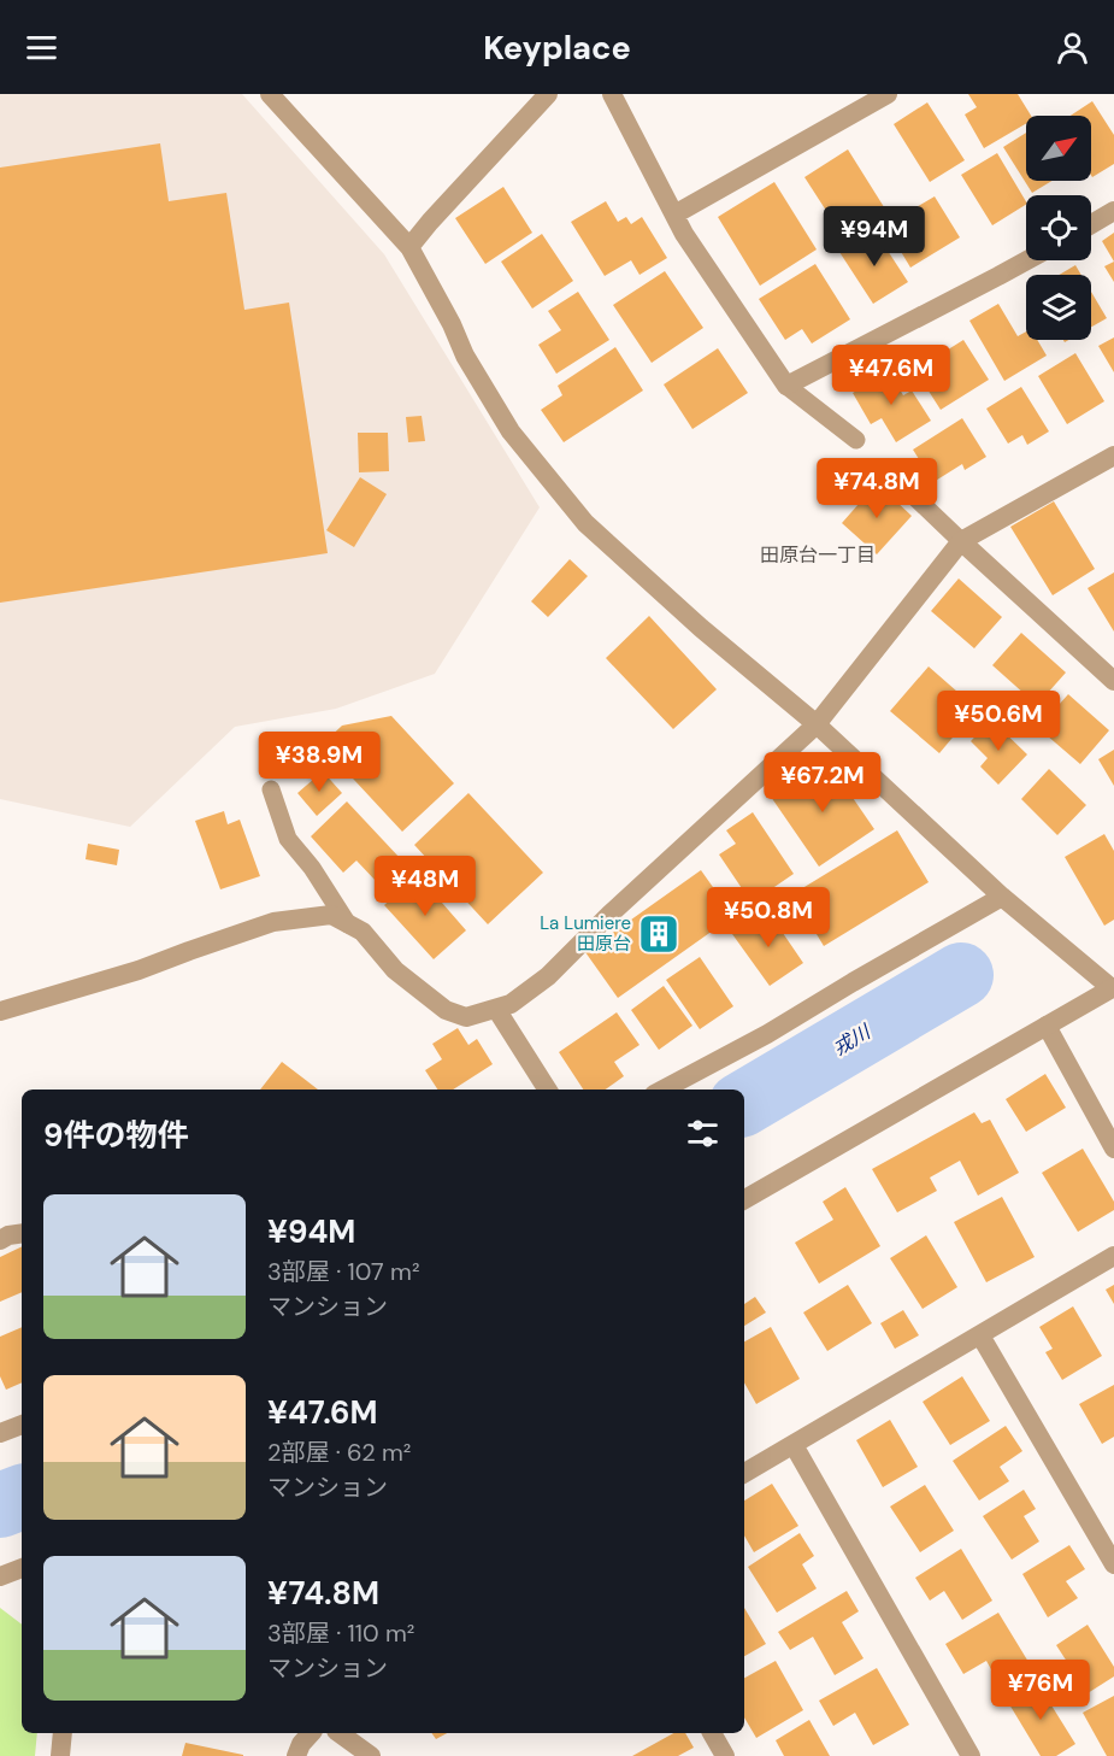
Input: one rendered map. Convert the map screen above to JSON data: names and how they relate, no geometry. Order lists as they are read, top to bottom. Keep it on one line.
{"districts":["田原台一丁目"],"water":["戎川"],"places":{"building":["La Lumiere 田原台"]},"north":"top right","page":{"header":"Keyplace","price":["¥94M","¥47.6M","¥74.8M","¥50.6M","¥38.9M","¥67.2M","¥48M","¥50.8M","¥76M"],"heading":"9件の物件","list":[{"name":"¥94M","note":"3部屋 · 107 m² · マンション"},{"name":"¥47.6M","note":"2部屋 · 62 m² · マンション"},{"name":"¥74.8M","note":"3部屋 · 110 m² · マンション"}]}}
